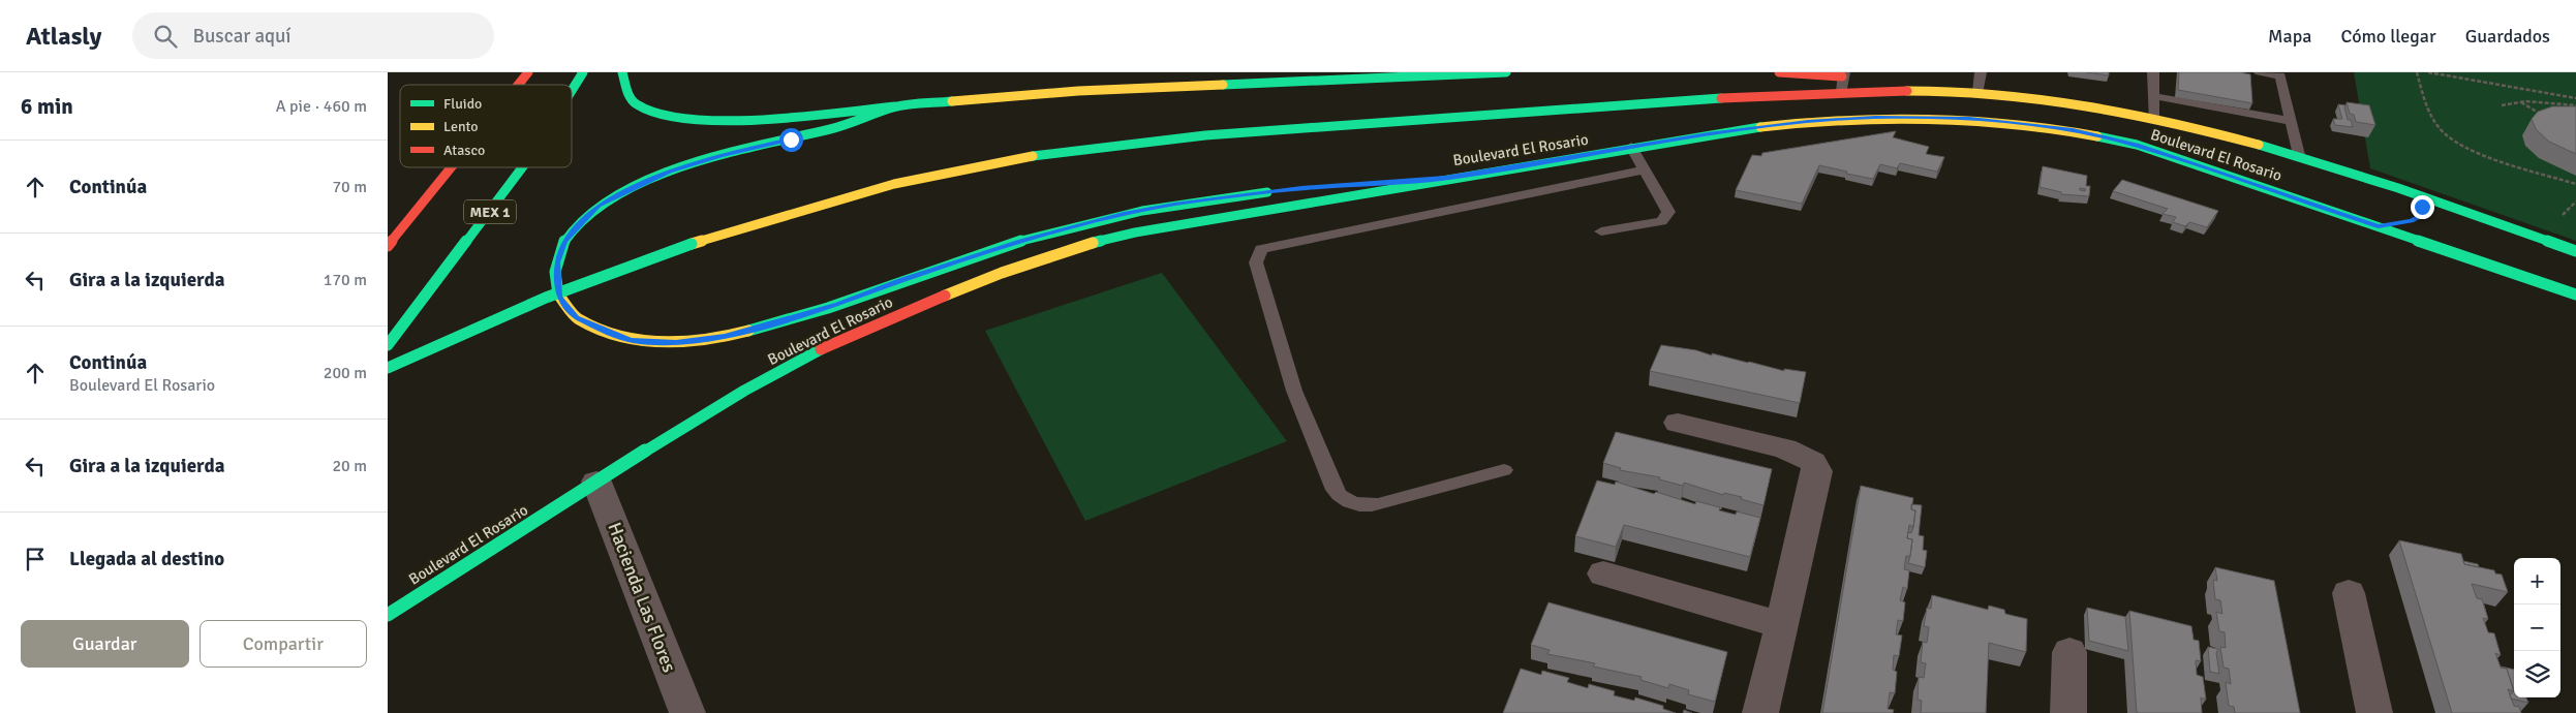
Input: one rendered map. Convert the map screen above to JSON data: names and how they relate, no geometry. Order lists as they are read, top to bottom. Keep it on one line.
{"streets":{"main road":["Boulevard El Rosario","MEX 1"],"street":["Hacienda Las Flores"]},"crossings":[["Boulevard El Rosario","Hacienda Las Flores"]],"legend":["Fluido","Lento","Atasco"],"page":{"header":"Atlasly","search":"Buscar aquí","nav":["Mapa","Cómo llegar","Guardados"],"heading":["6 min","A pie · 460 m"],"list":[["Continúa","70 m"],["Gira a la izquierda","170 m"],["Continúa","Boulevard El Rosario","200 m"],["Gira a la izquierda","20 m"],"Llegada al destino"],"map_buttons":["+","−"],"buttons":["Guardar","Compartir"]}}
